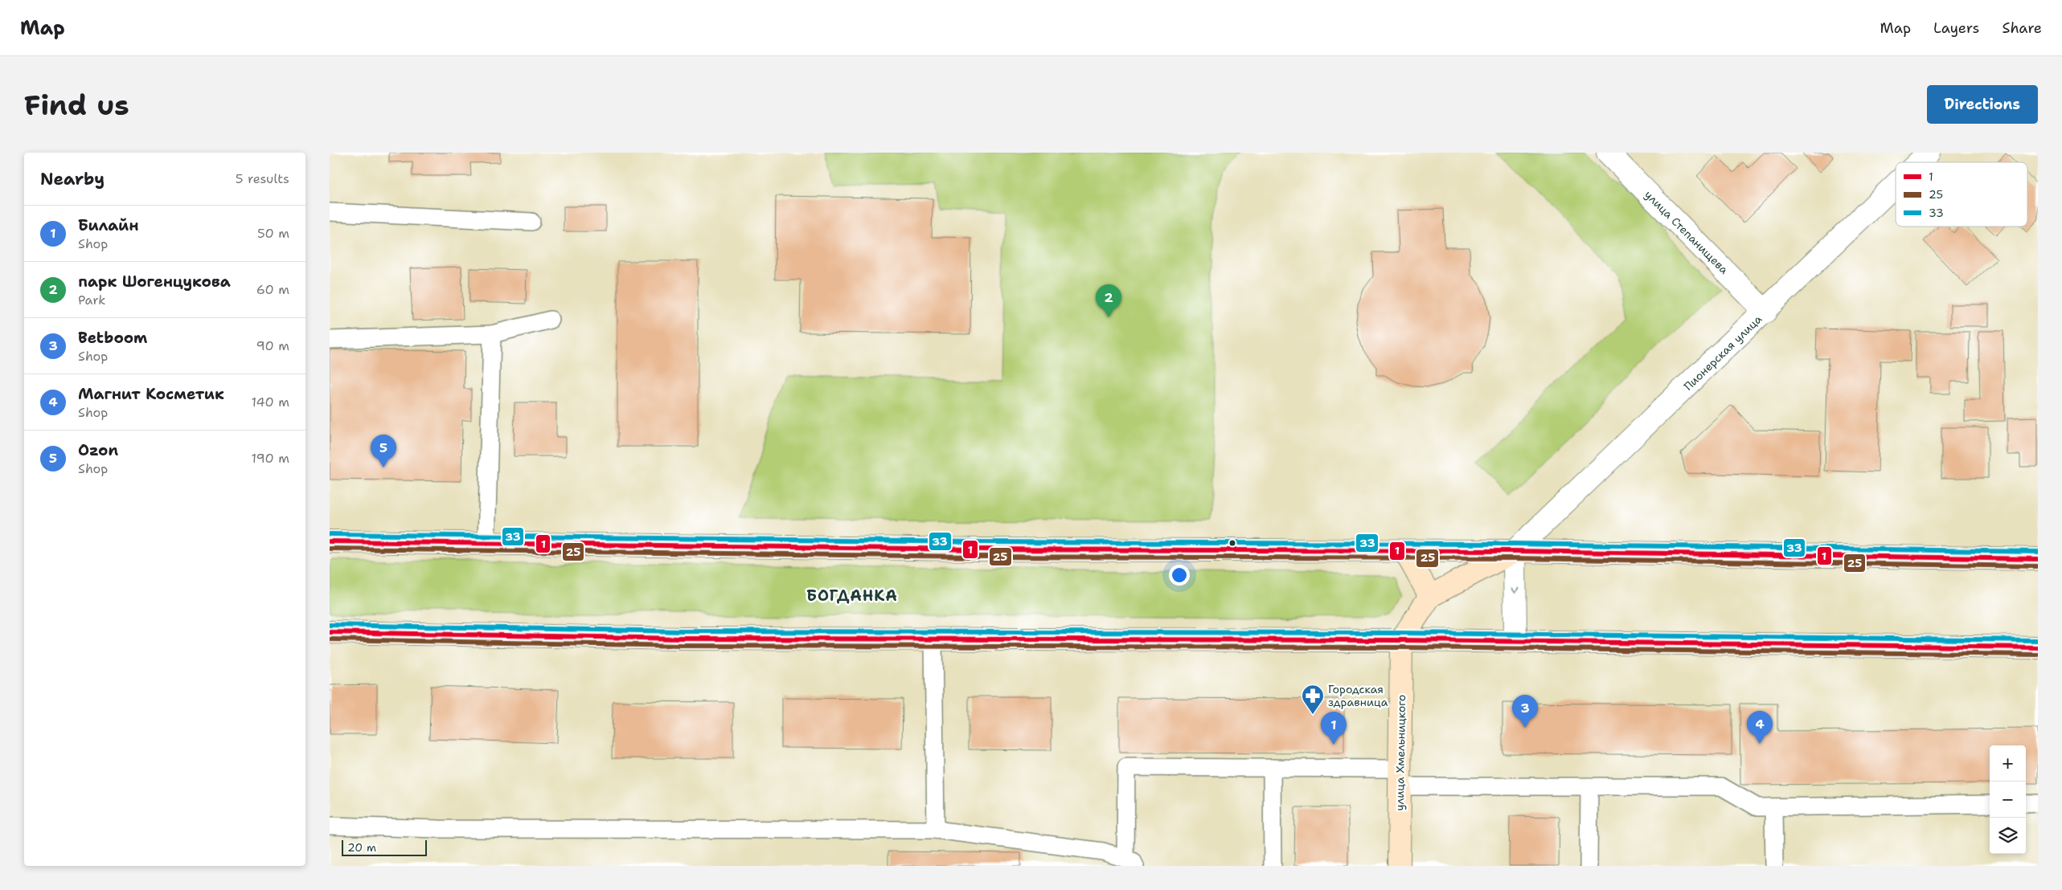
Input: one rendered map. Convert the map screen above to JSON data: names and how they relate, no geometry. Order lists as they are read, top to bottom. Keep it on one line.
{"streets":{"main road":["улица Хмельницкого"],"street":["улица Степанищева","Пионерская улица"]},"crossings":[["улица Степанищева","Пионерская улица"]],"districts":["БОГДАНКА"],"places":{"pharmacy":["Городская здравница"]},"lines":["transit line 33","transit line 1","transit line 25"],"legend":["1","25","33"],"scale_bar":"20 m","page":{"header":"Map","nav":["Map","Layers","Share"],"buttons":"Directions","title":"Find us","heading":["Nearby","5 results"],"list":[{"mark":"1","name":"Билайн","note":"Shop","value":"50 m"},{"mark":"2","name":"парк Шогенцукова","note":"Park","value":"60 m"},{"mark":"3","name":"Betboom","note":"Shop","value":"90 m"},{"mark":"4","name":"Магнит Косметик","note":"Shop","value":"140 m"},{"mark":"5","name":"Ozon","note":"Shop","value":"190 m"}],"pins":["2","5","3","4","1"],"map_buttons":["+","−"],"scale":"20 m"}}
